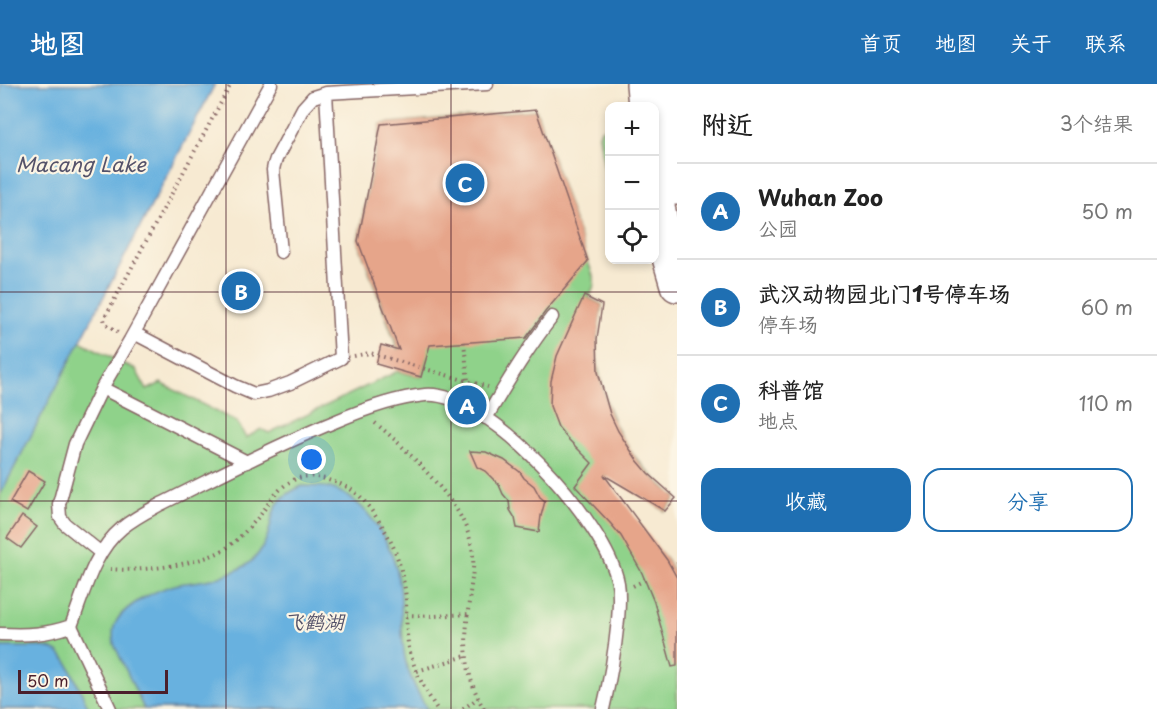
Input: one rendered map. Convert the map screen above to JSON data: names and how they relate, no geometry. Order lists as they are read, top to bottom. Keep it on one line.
{"water":["Macang Lake","飞鹤湖"],"scale_bar":"50 m","page":{"header":"地图","nav":["首页","地图","关于","联系"],"heading":["附近","3个结果"],"map_buttons":["+","−"],"pins":["C","B","A"],"list":[{"mark":"A","name":"Wuhan Zoo","note":"公园","value":"50 m"},{"mark":"B","name":"武汉动物园北门1号停车场","note":"停车场","value":"60 m"},{"mark":"C","name":"科普馆","note":"地点","value":"110 m"}],"buttons":["收藏","分享"],"scale":"50 m"}}
